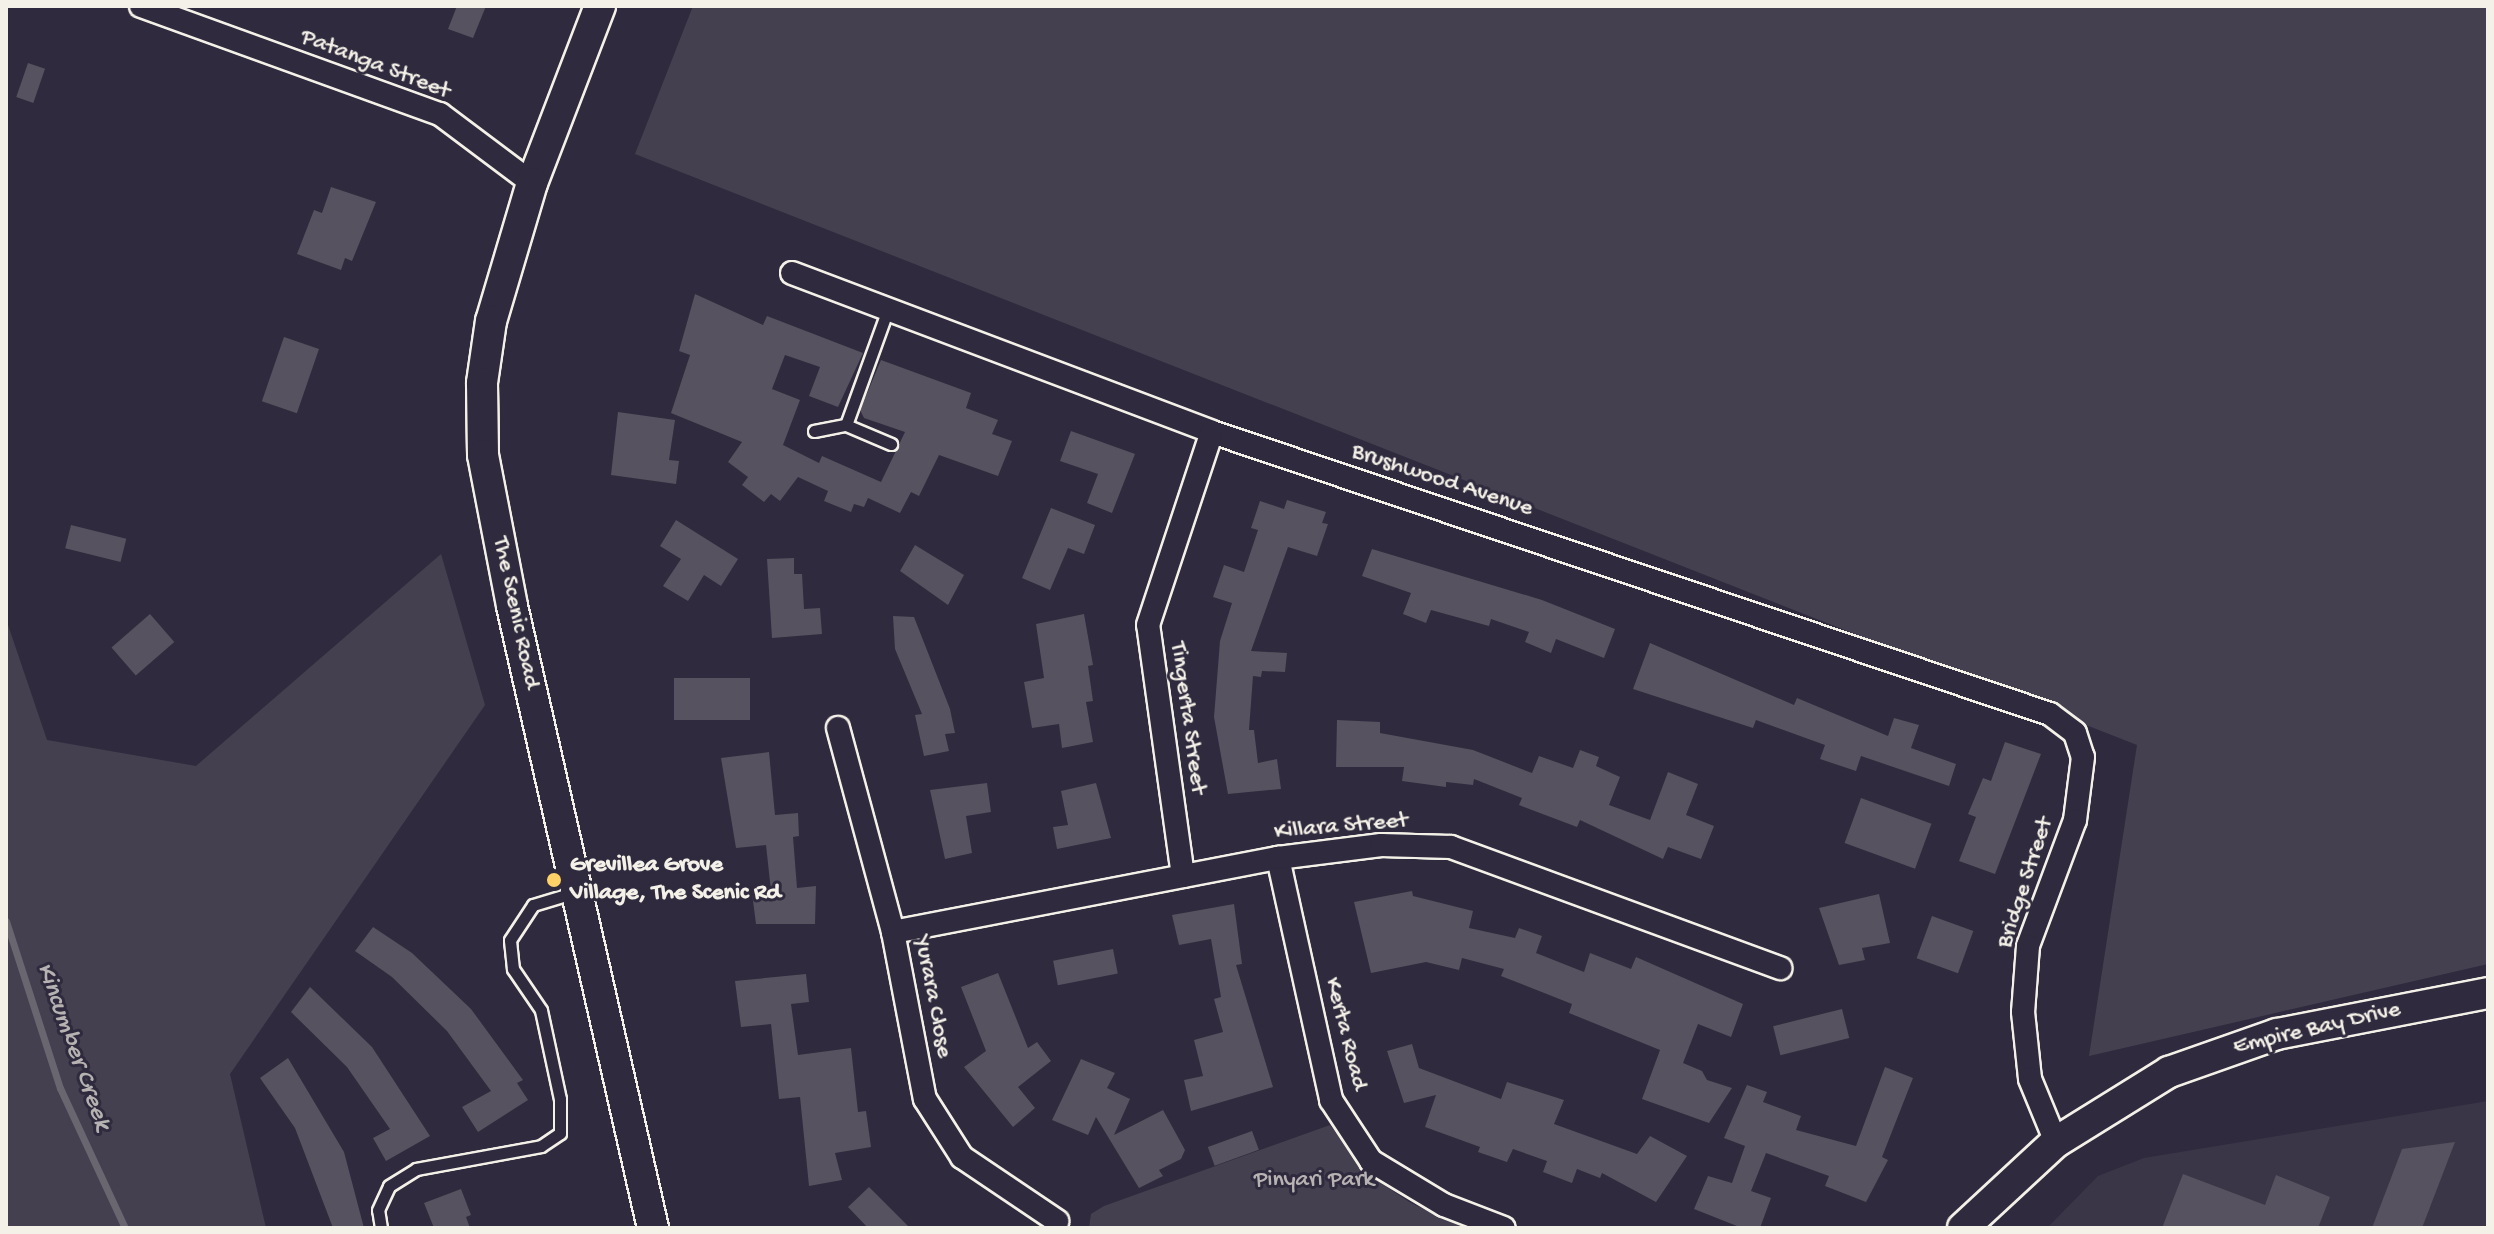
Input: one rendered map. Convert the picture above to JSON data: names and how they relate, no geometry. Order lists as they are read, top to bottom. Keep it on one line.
{"streets":{"main road":["The Scenic Road","Empire Bay Drive"],"street":["Patanga Street","Brushwood Avenue","Tingerta Street","Killara Street","Bridge Street","Yurara Close","Kerta Road"]},"crossings":[["Patanga Street","The Scenic Road"],["Brushwood Avenue","Tingerta Street"],["Brushwood Avenue","Bridge Street"],["Tingerta Street","Killara Street"],["Killara Street","Yurara Close"],["Killara Street","Kerta Road"],["Bridge Street","Empire Bay Drive"]],"water":["Kincumber Creek"],"parks":["Pinyari Park"],"places":["Grevillea Grove Village, The Scenic Rd"]}
